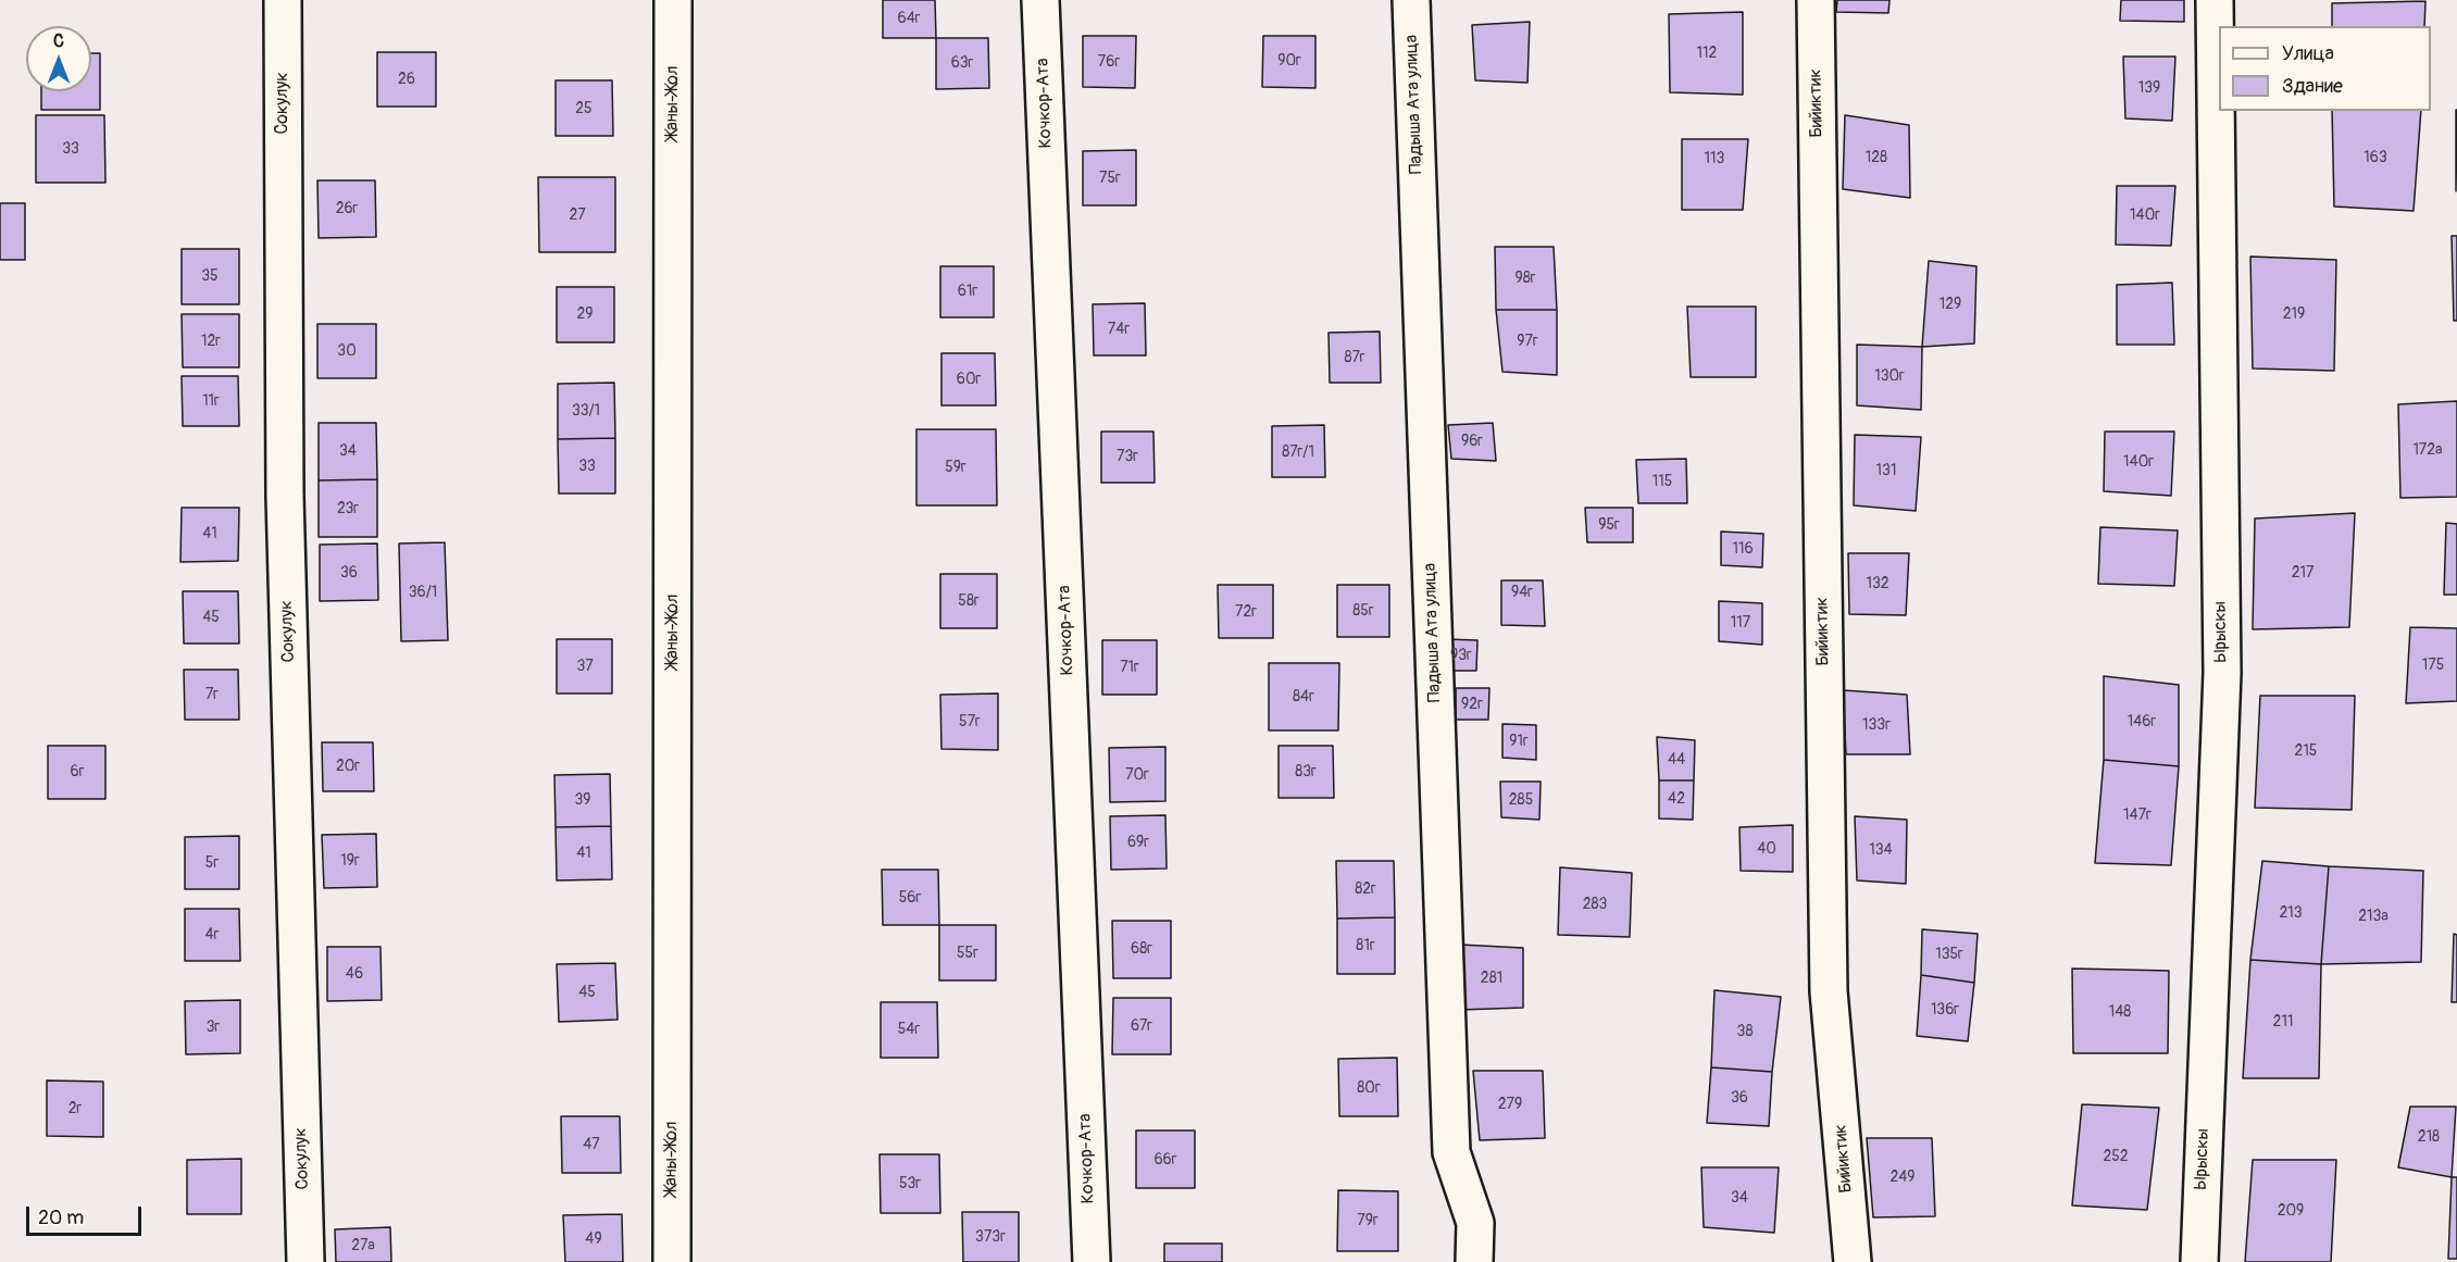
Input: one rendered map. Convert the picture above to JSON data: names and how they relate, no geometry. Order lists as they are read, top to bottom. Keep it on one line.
{"streets":{"street":["Сокулук","Жаны-Жол","Кочкор-Ата","Бийиктик","Падыша Ата улица","Ырыскы"]},"house_numbers":["64г","112","90г","76г","63г","26","139","25","33","128","163","113","75г","26г","27","140г","35","98г","61г","129","29","219","74г","12г","97г","30","87г","130г","60г","11г","33/1","96г","172а","34","87г/1","73г","140г","33","59г","131","115","23г","95г","41","116","36","217","132","36/1","94г","58г","85г","72г","45","117","93г","175","37","71г","7г","84г","92г","57г","146г","133г","91г","215","44","20г","6г","83г","70г","42","39","285","147г","69г","40","134","41","19г","5г","82г","56г","283","213","213а","4г","81г","68г","55г","135г","46","281","45","136г","148","211","67г","3г","54г","38","80г","36","279","2г","218","47","252","66г","249","53г","34","209","79г","373г","49","27а"],"legend":["Улица","Здание"],"scale_bar":"20 m","north":"top"}
